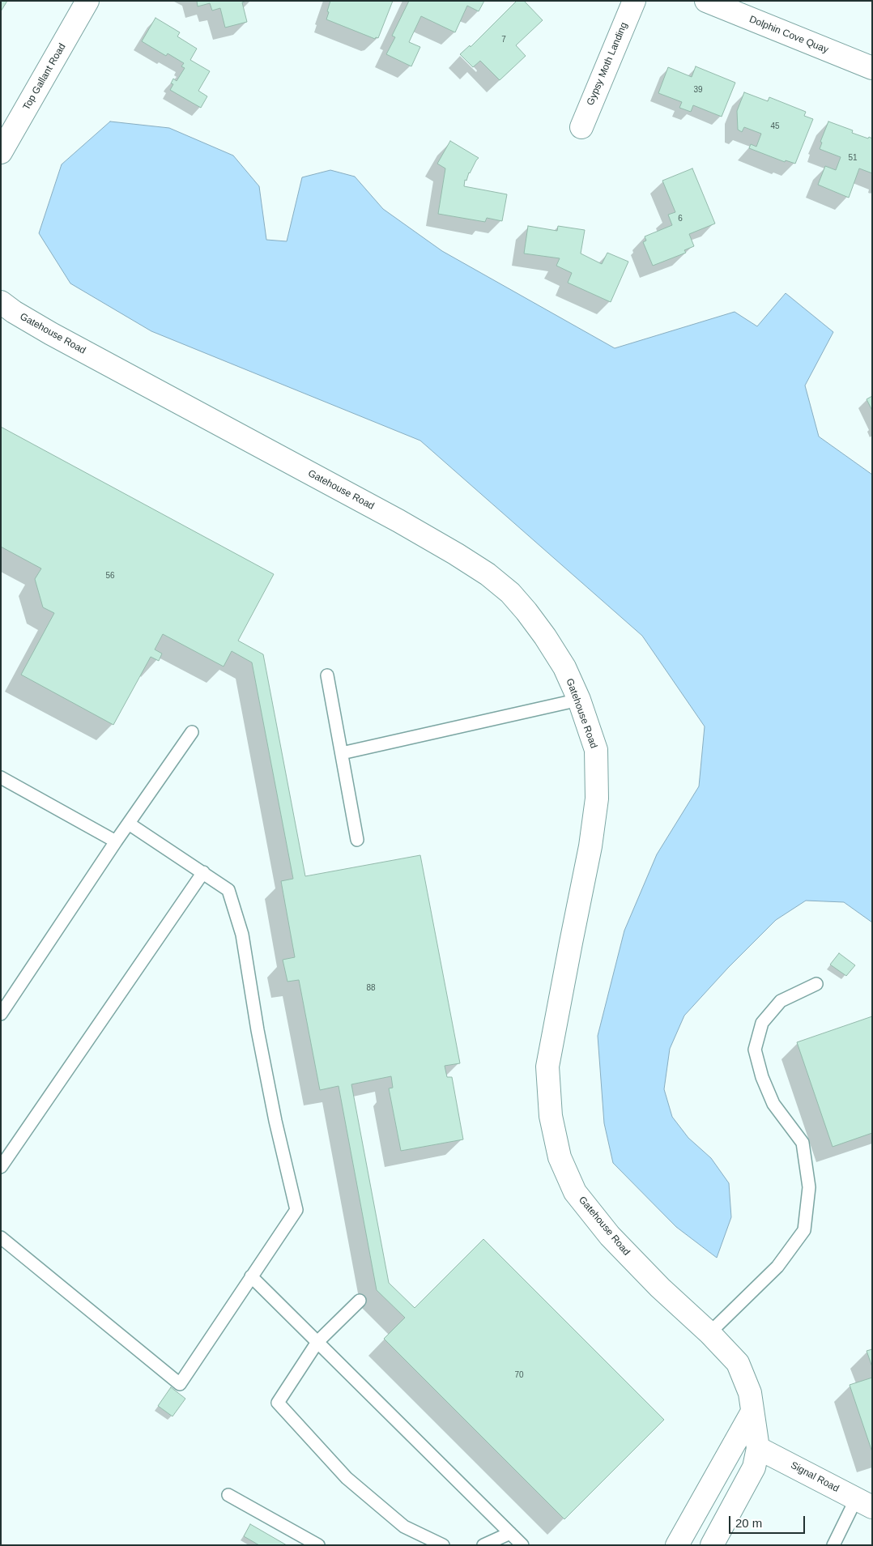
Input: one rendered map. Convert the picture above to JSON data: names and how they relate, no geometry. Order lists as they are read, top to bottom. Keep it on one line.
{"streets":{"street":["Dolphin Cove Quay","Gypsy Moth Landing","Top Gallant Road","Gatehouse Road","Signal Road"]},"crossings":[["Gatehouse Road","Signal Road"]],"house_numbers":["7","39","45","51","6","56","88","70"],"scale_bar":"20 m"}
